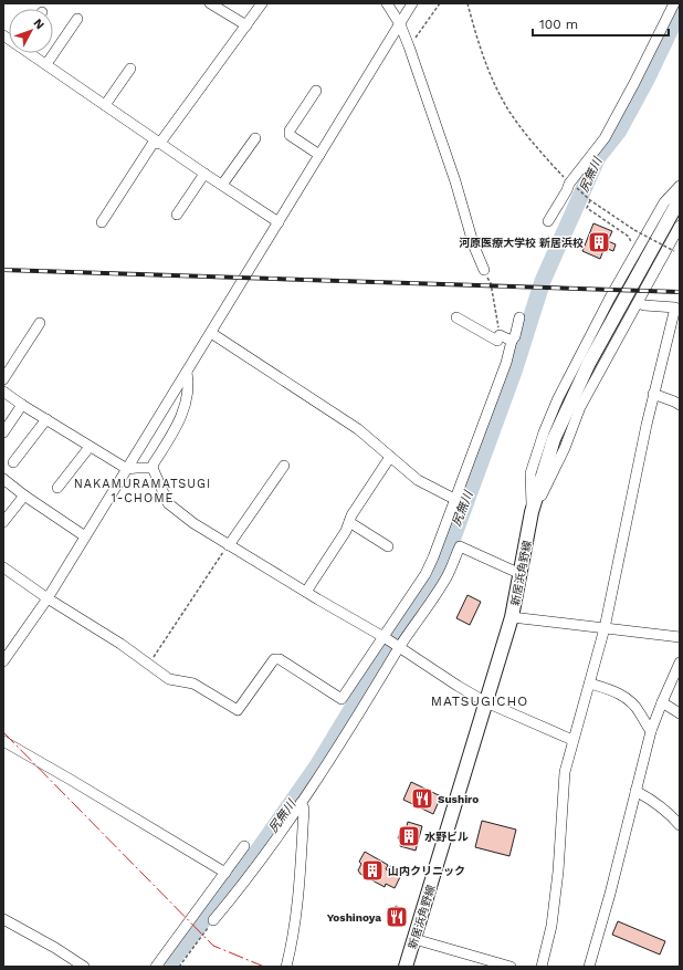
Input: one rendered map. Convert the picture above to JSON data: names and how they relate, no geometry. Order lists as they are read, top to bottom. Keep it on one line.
{"streets":{"main road":["新居浜角野線"]},"districts":["NAKAMURAMATSUGI 1-CHOME","MATSUGICHO"],"water":["尻無川"],"places":{"building":["河原医療大学校 新居浜校","水野ビル","山内クリニック"],"restaurant":["Sushiro","Yoshinoya"]},"scale_bar":"100 m","north":"top right"}
